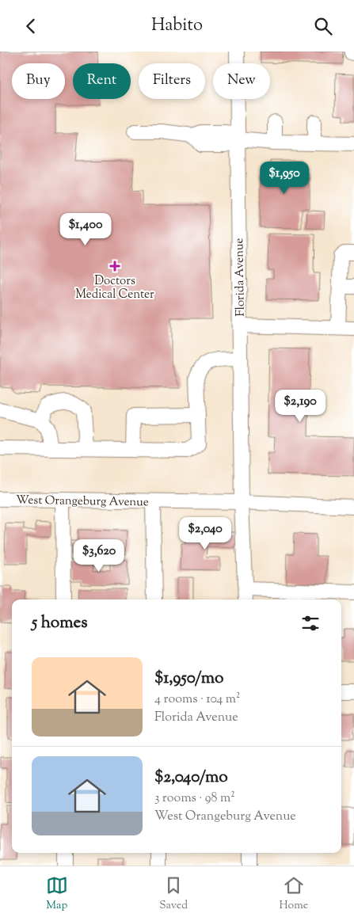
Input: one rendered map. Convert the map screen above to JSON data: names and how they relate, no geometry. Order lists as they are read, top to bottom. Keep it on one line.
{"streets":{"street":["Florida Avenue","West Orangeburg Avenue"]},"crossings":[["Florida Avenue","West Orangeburg Avenue"]],"places":{"health":["Doctors Medical Center"]},"page":{"header":"Habito","chip":["Buy","Rent","Filters","New"],"price":["$1,950","$1,400","$2,190","$2,040","$3,620"],"heading":"5 homes","list":[{"name":"$1,950/mo","note":"4 rooms · 104 m² · Florida Avenue"},{"name":"$2,040/mo","note":"3 rooms · 98 m² · West Orangeburg Avenue"}],"tabs":["Map","Saved","Home"]}}
